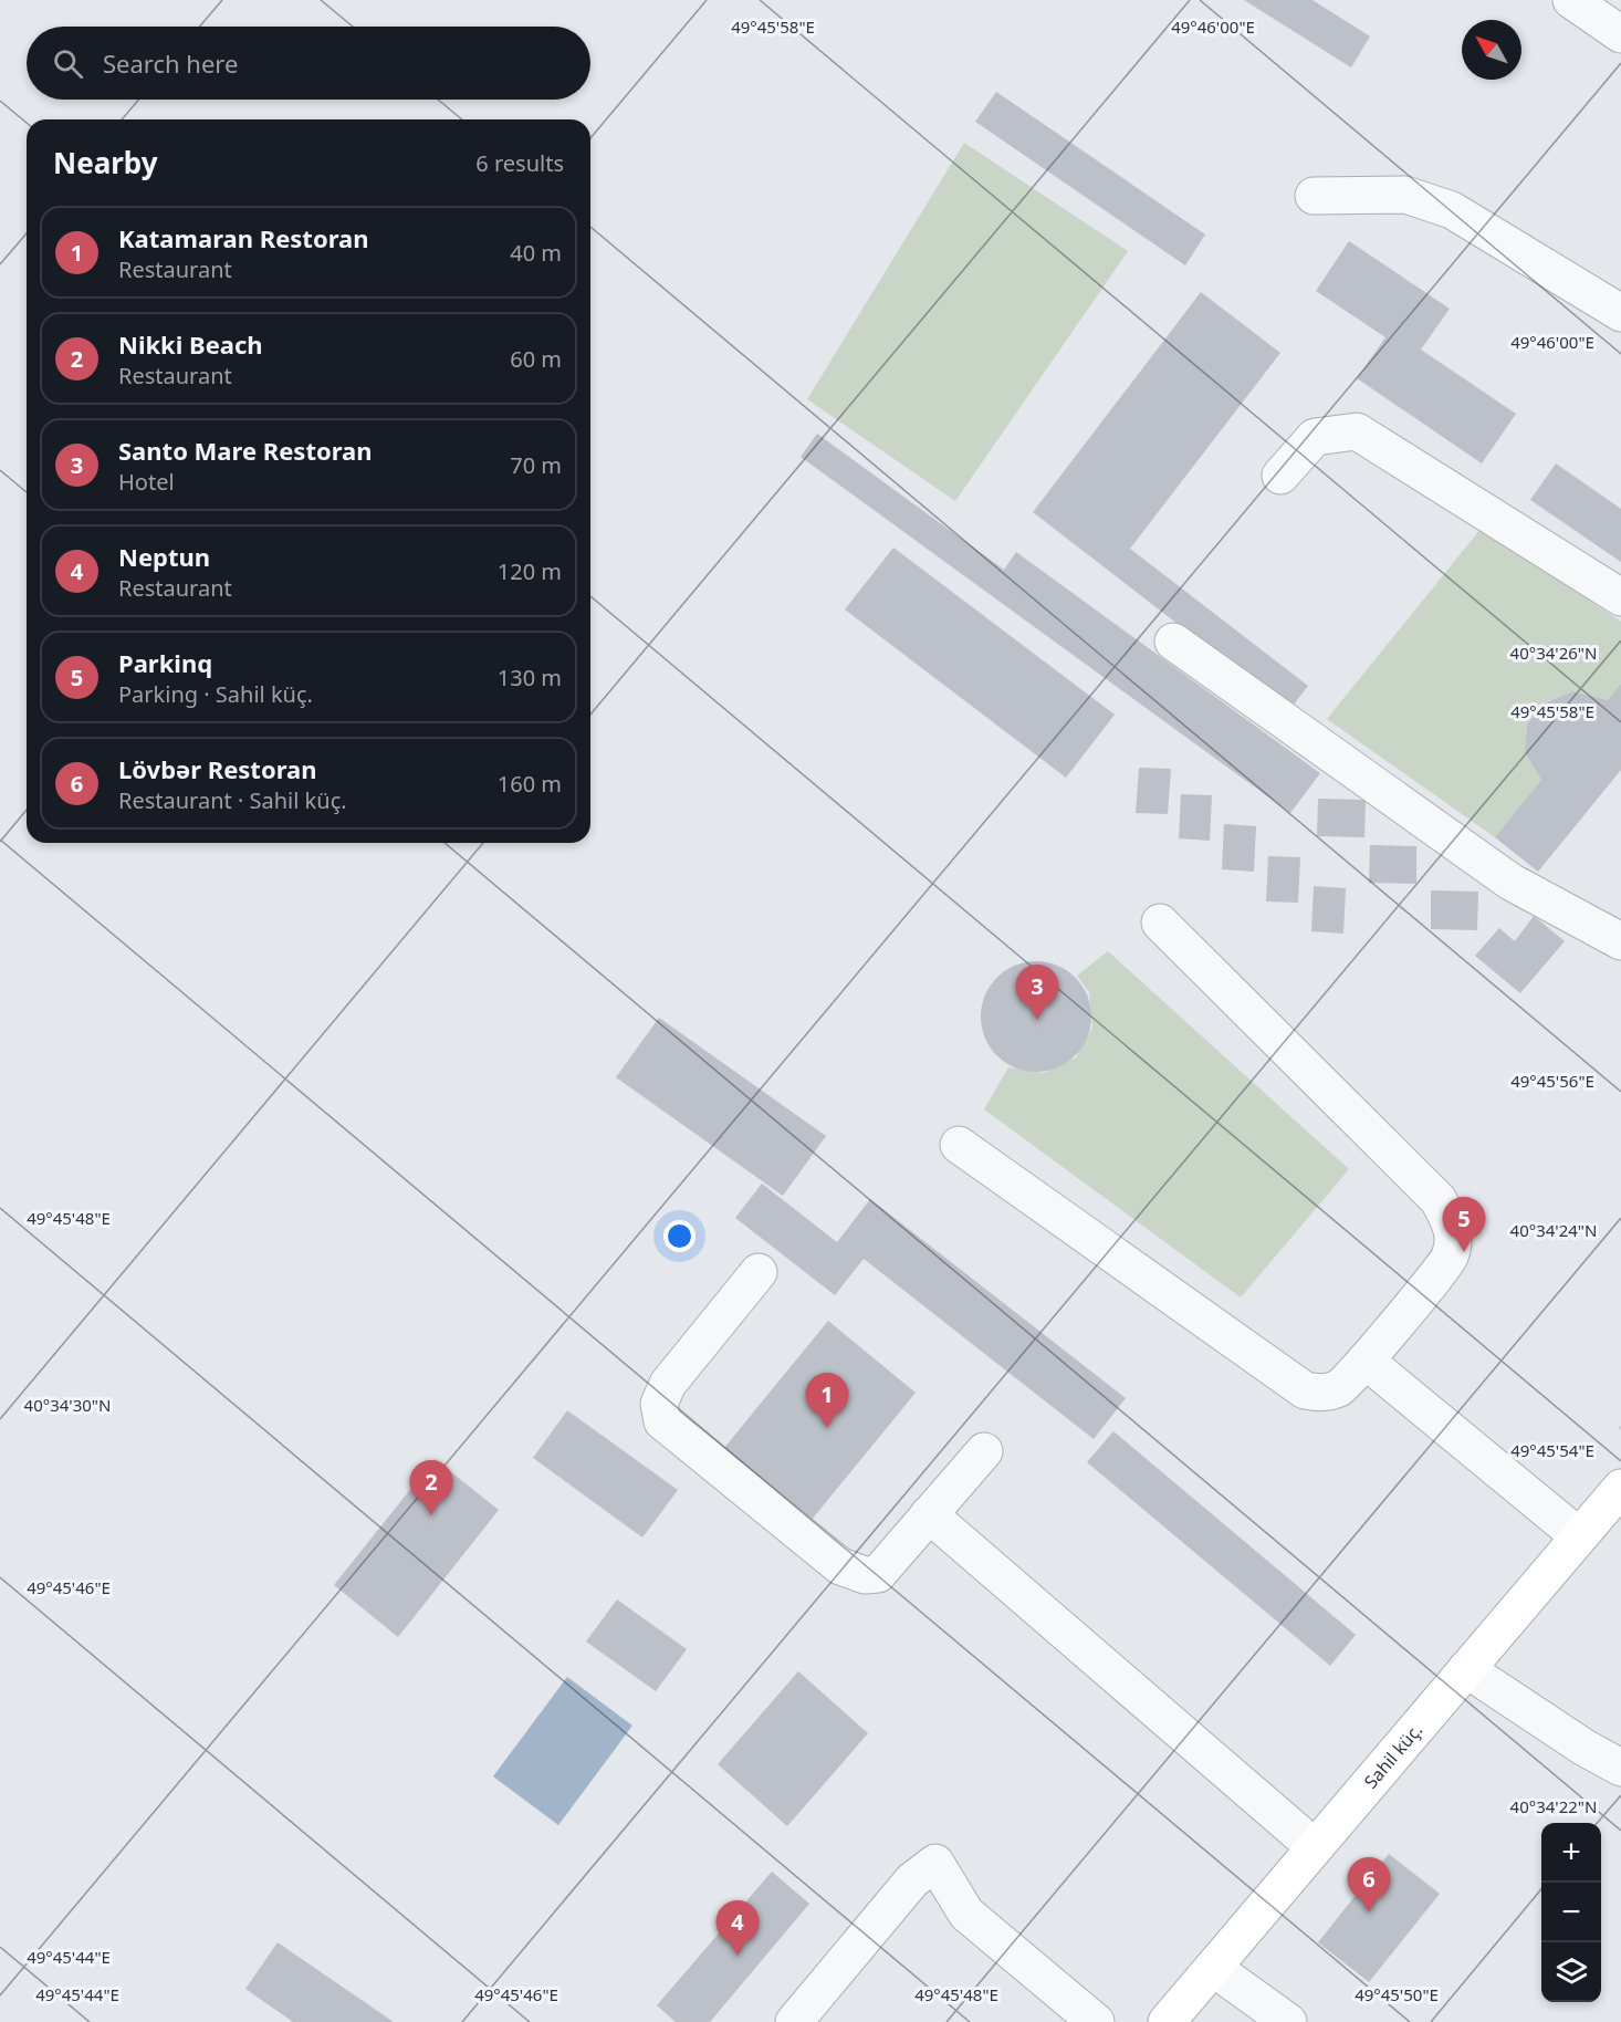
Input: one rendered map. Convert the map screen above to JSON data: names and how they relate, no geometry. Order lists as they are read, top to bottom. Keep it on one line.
{"streets":{"main road":["Sahil küç."]},"north":"top left","page":{"search":"Search here","heading":["Nearby","6 results"],"list":[{"mark":"1","name":"Katamaran Restoran","note":"Restaurant","value":"40 m"},{"mark":"2","name":"Nikki Beach","note":"Restaurant","value":"60 m"},{"mark":"3","name":"Santo Mare Restoran","note":"Hotel","value":"70 m"},{"mark":"4","name":"Neptun","note":"Restaurant","value":"120 m"},{"mark":"5","name":"Parkinq","note":"Parking · Sahil küç.","value":"130 m"},{"mark":"6","name":"Lövbər Restoran","note":"Restaurant · Sahil küç.","value":"160 m"}],"pins":["3","5","1","2","6","4"],"map_buttons":["+","−"]},"coordinates":["49°46'00\"E","49°45'58\"E","40°34'26\"N","49°45'56\"E","49°45'48\"E","40°34'24\"N","40°34'30\"N","49°45'54\"E","49°45'46\"E","40°34'22\"N","49°45'44\"E","49°45'50\"E"]}
